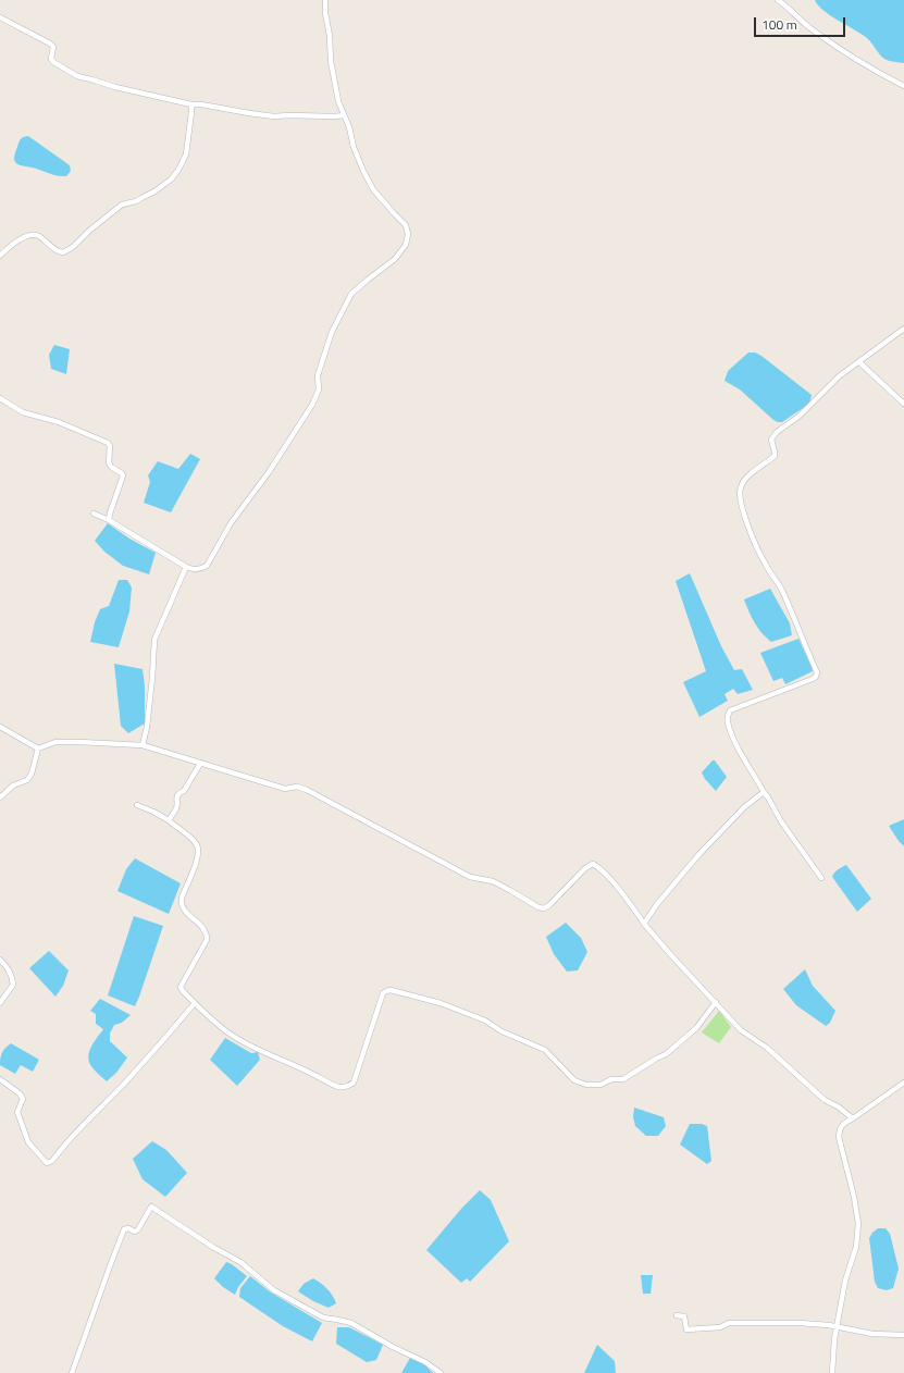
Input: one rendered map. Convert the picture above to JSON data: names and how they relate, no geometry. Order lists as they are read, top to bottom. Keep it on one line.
{"scale_bar":"100 m"}
